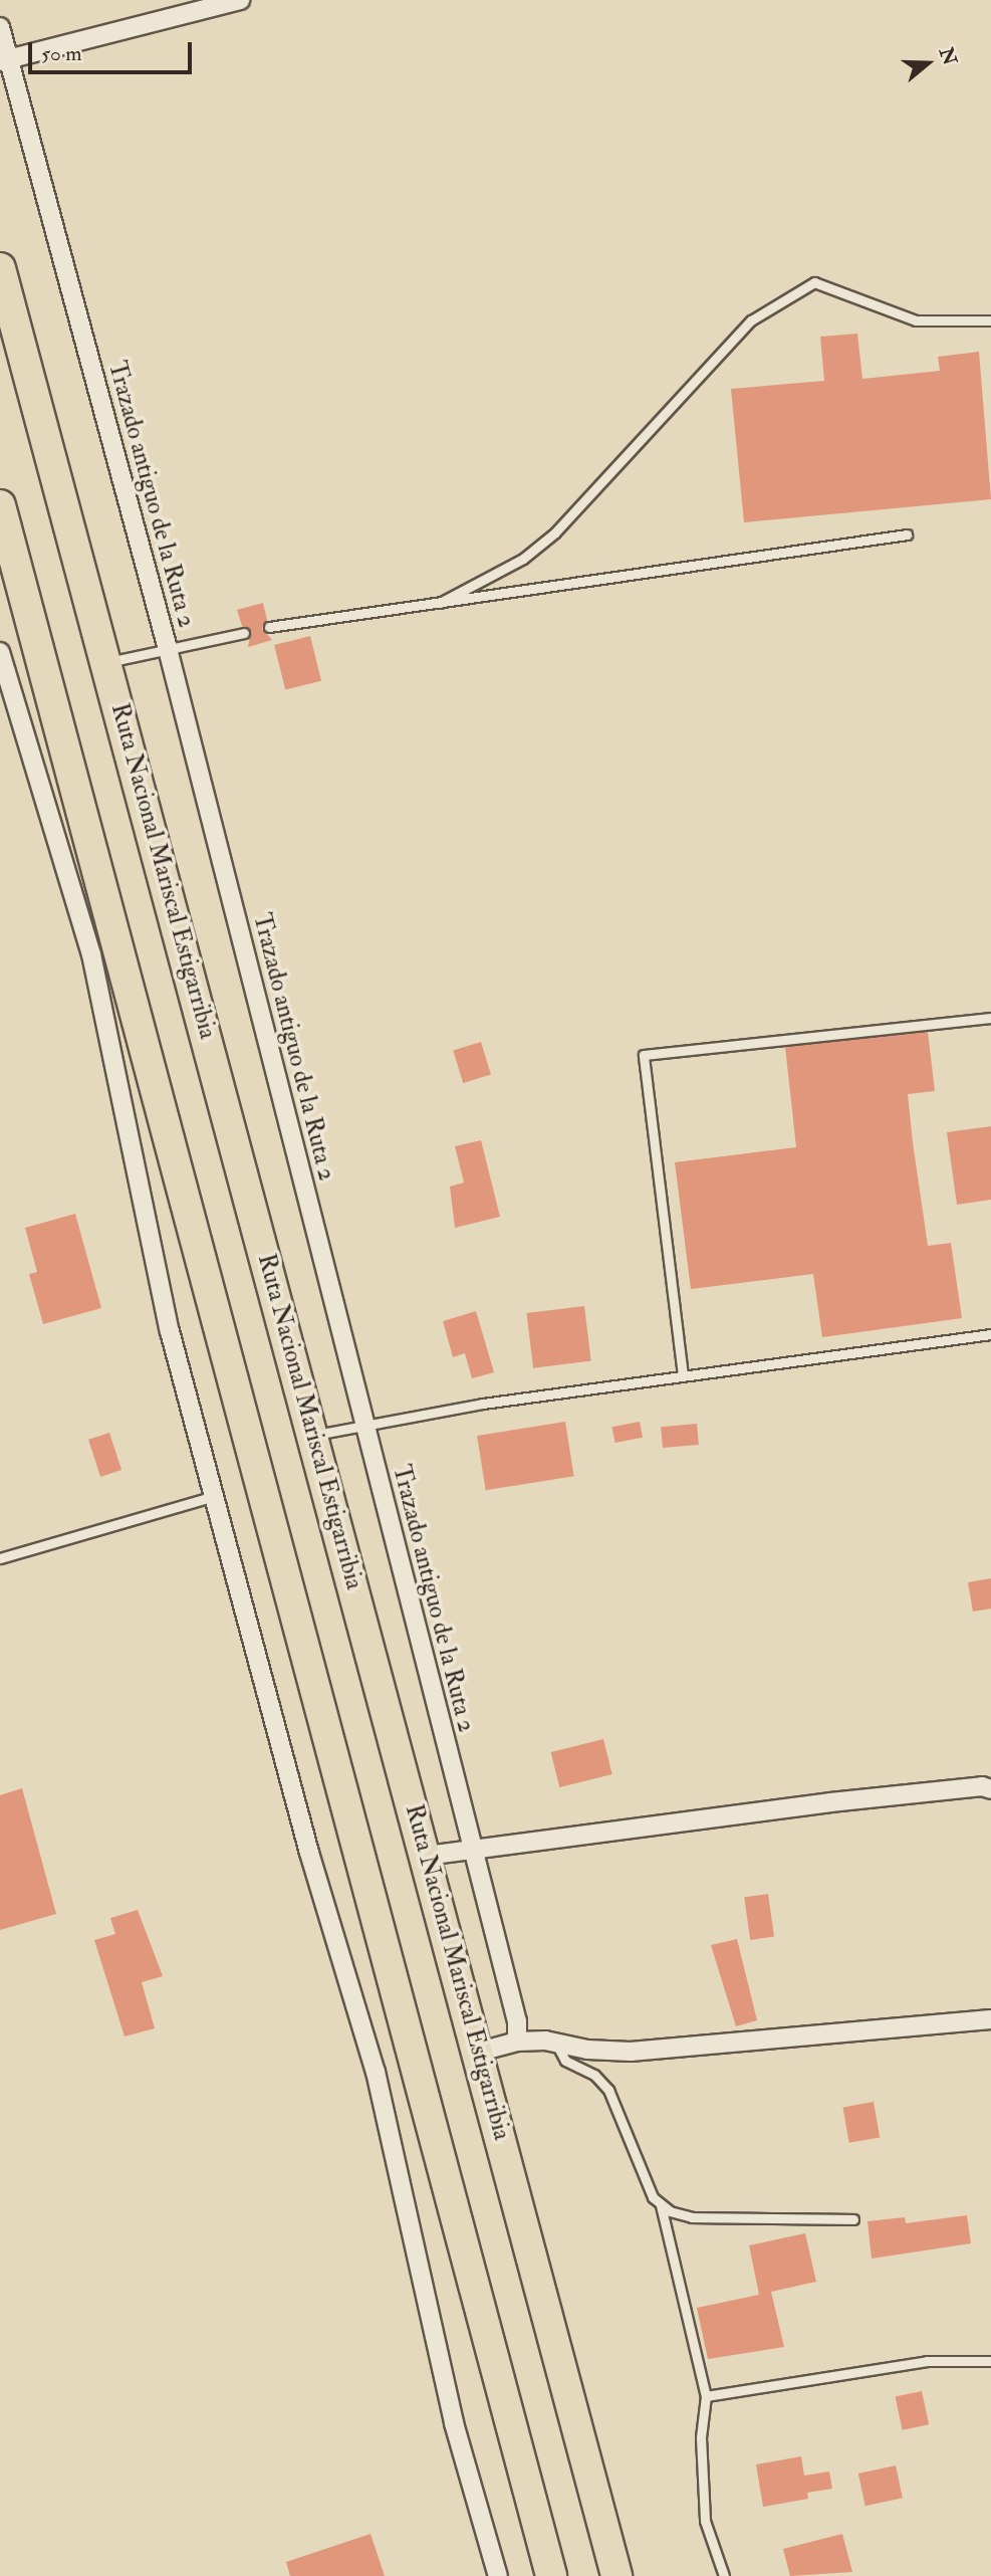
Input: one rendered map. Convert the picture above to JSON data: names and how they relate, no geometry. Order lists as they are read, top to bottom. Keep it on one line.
{"streets":{"highway":["Ruta Nacional Mariscal Estigarribia"],"street":["Trazado antiguo de la Ruta 2"]},"scale_bar":"50 m","north":"right"}
